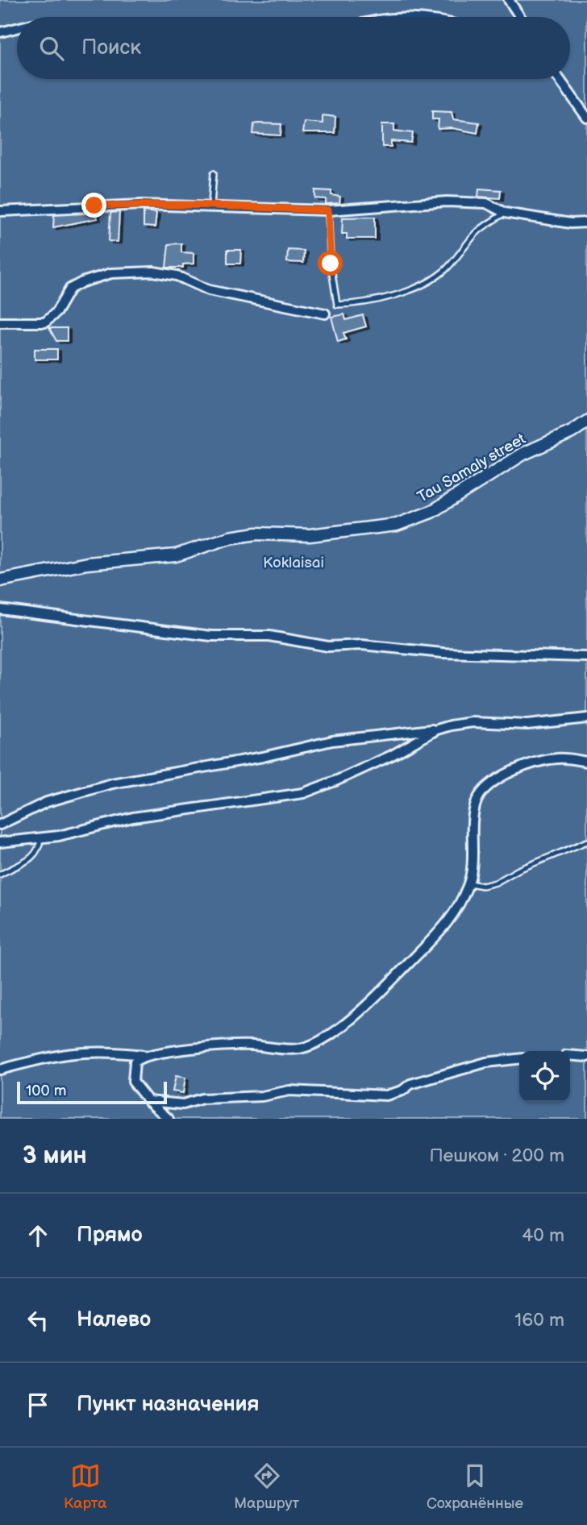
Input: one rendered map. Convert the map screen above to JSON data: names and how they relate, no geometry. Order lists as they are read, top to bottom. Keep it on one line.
{"streets":{"street":["Tau Samaly street"]},"parks":["Koklaisai"],"scale_bar":"100 m","page":{"search":"Поиск","scale":"100 m","heading":["3 мин","Пешком · 200 m"],"list":[["Прямо","40 m"],["Налево","160 m"],"Пункт назначения"],"nav":["Карта","Маршрут","Сохранённые"]}}
